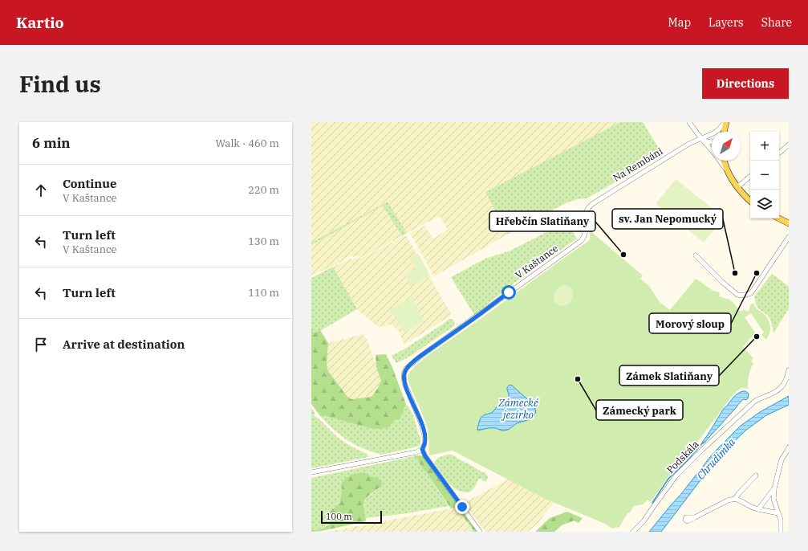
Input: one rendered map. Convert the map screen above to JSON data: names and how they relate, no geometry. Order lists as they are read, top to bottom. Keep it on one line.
{"streets":{"street":["Na Rembáni","V Kaštance","Podskála"]},"crossings":[["Na Rembáni","V Kaštance"]],"water":["Zámecké jezírko","Chrudimka"],"places":["Hřebčín Slatiňany","sv. Jan Nepomucký","Morový sloup","Zámek Slatiňany","Zámecký park"],"scale_bar":"100 m","north":"top right","page":{"header":"Kartio","nav":["Map","Layers","Share"],"buttons":"Directions","title":"Find us","heading":["6 min","Walk · 460 m"],"map_buttons":["+","−"],"list":[["Continue","V Kaštance","220 m"],["Turn left","V Kaštance","130 m"],["Turn left","110 m"],"Arrive at destination"],"scale":"100 m"}}
